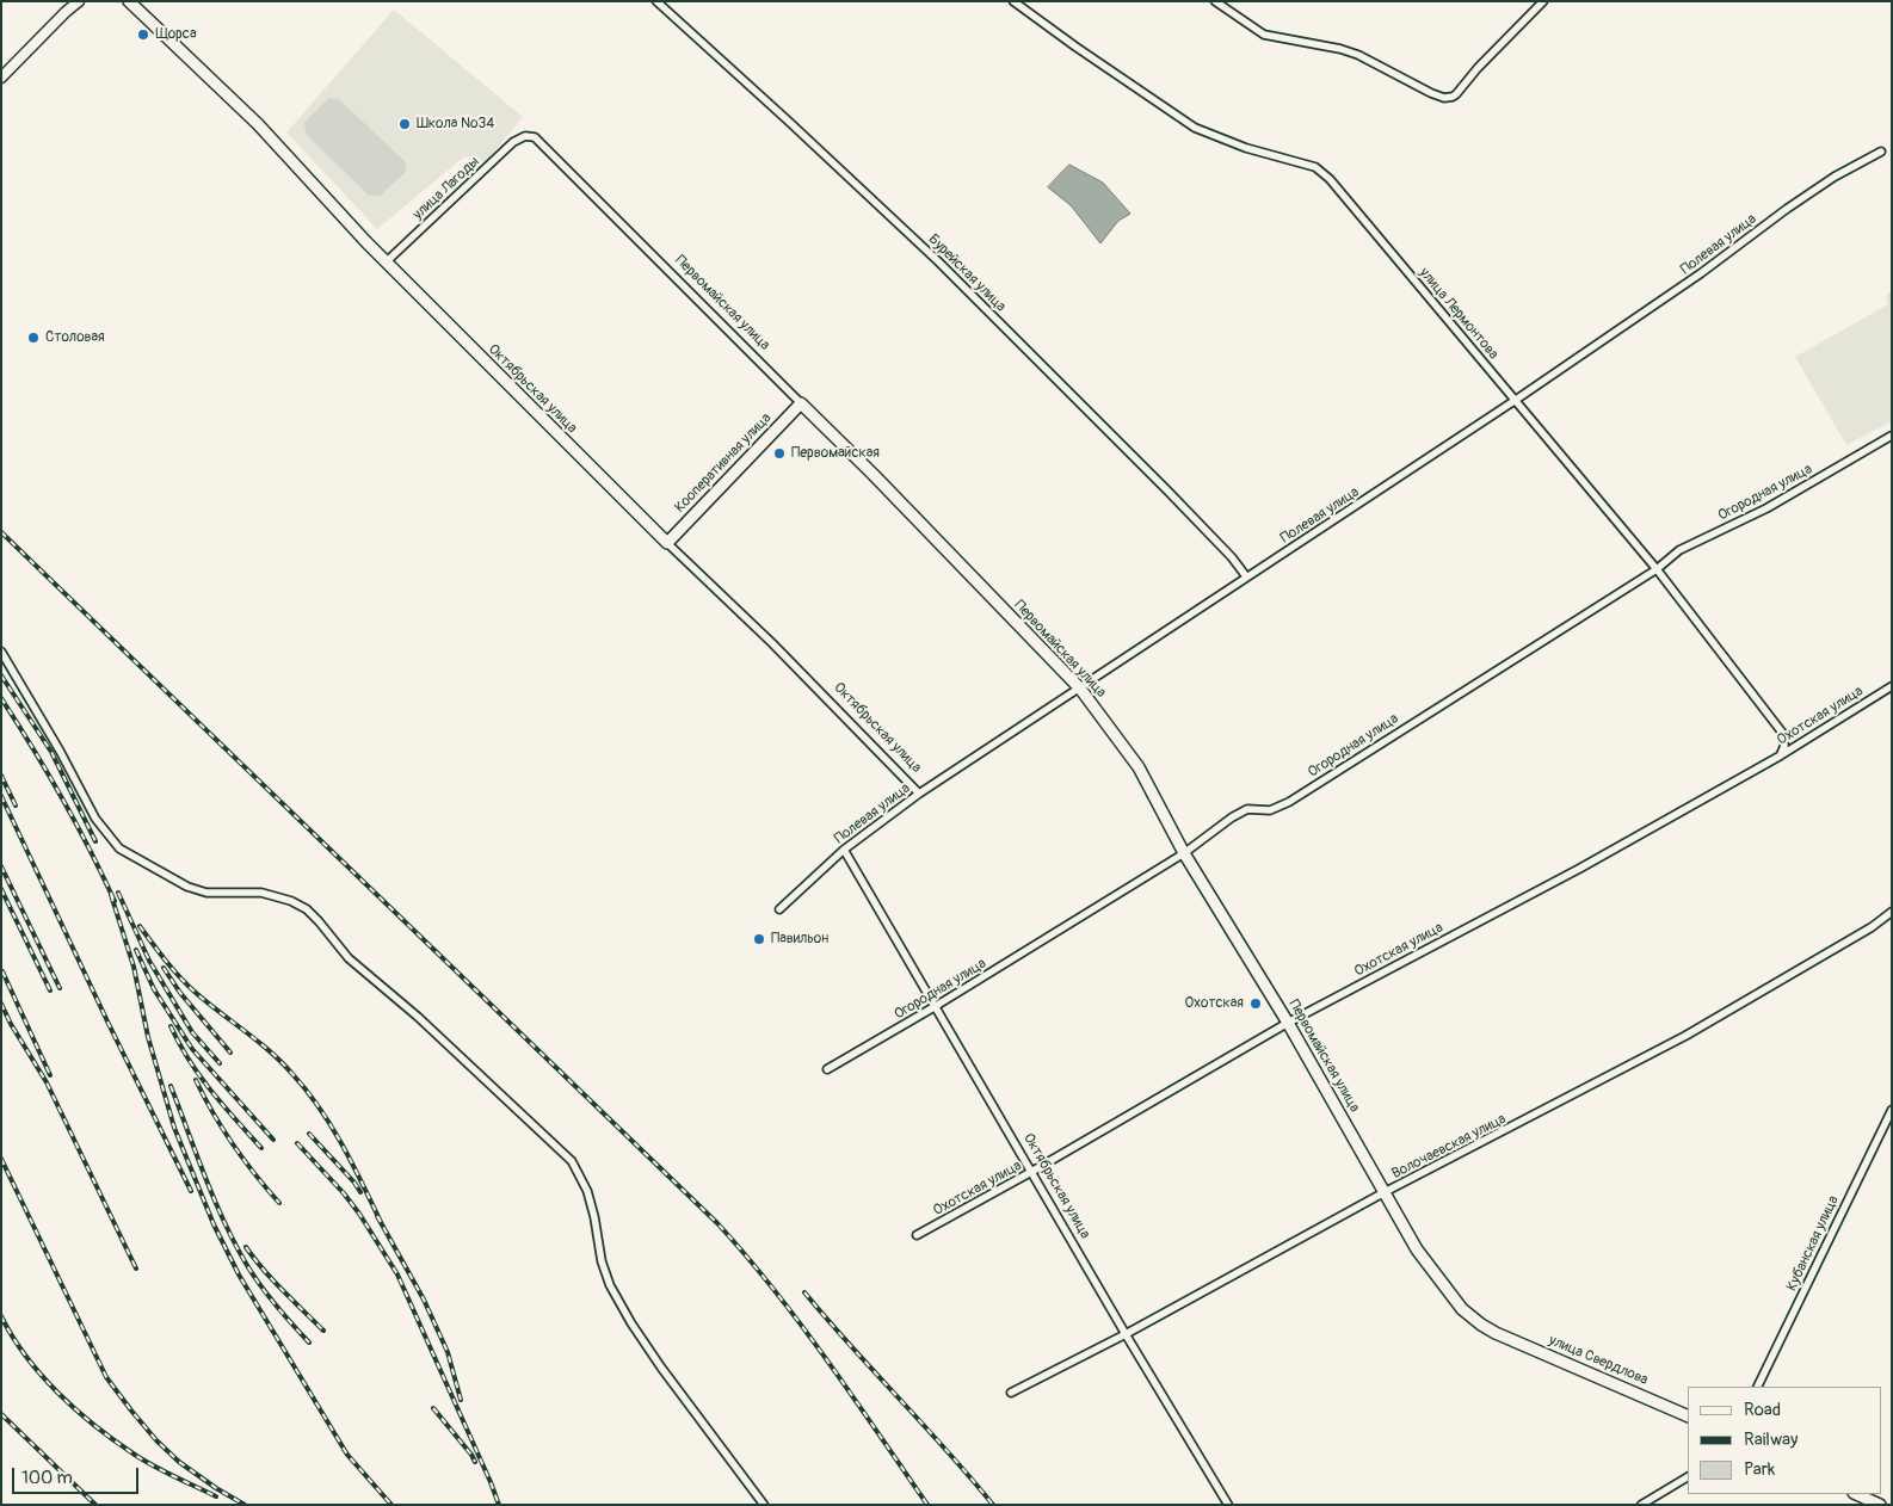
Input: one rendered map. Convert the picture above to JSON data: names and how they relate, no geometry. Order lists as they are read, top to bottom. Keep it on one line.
{"streets":{"main road":["Первомайская улица","Октябрьская улица","Кооперативная улица","улица Свердлова"],"street":["улица Лагоды","Полевая улица","Бурейская улица","улица Лермонтова","Огородная улица","Охотская улица","Волочаевская улица","Кубанская улица"]},"crossings":[["улица Лагоды","Первомайская улица"],["улица Лагоды","Октябрьская улица"],["Полевая улица","Бурейская улица"],["Полевая улица","Первомайская улица"],["Полевая улица","улица Лермонтова"],["Полевая улица","Октябрьская улица"],["Первомайская улица","Кооперативная улица"],["Первомайская улица","Огородная улица"],["Первомайская улица","Охотская улица"],["Первомайская улица","Волочаевская улица"],["Первомайская улица","улица Свердлова"],["улица Лермонтова","Огородная улица"],["улица Лермонтова","Охотская улица"],["Октябрьская улица","Кооперативная улица"],["Октябрьская улица","Огородная улица"],["Октябрьская улица","Охотская улица"],["Октябрьская улица","Волочаевская улица"]],"places":["Щорса","Школа №34","Столовая","Первомайская","Павильон","Охотская"],"legend":["Road","Railway","Park"],"scale_bar":"100 m"}
